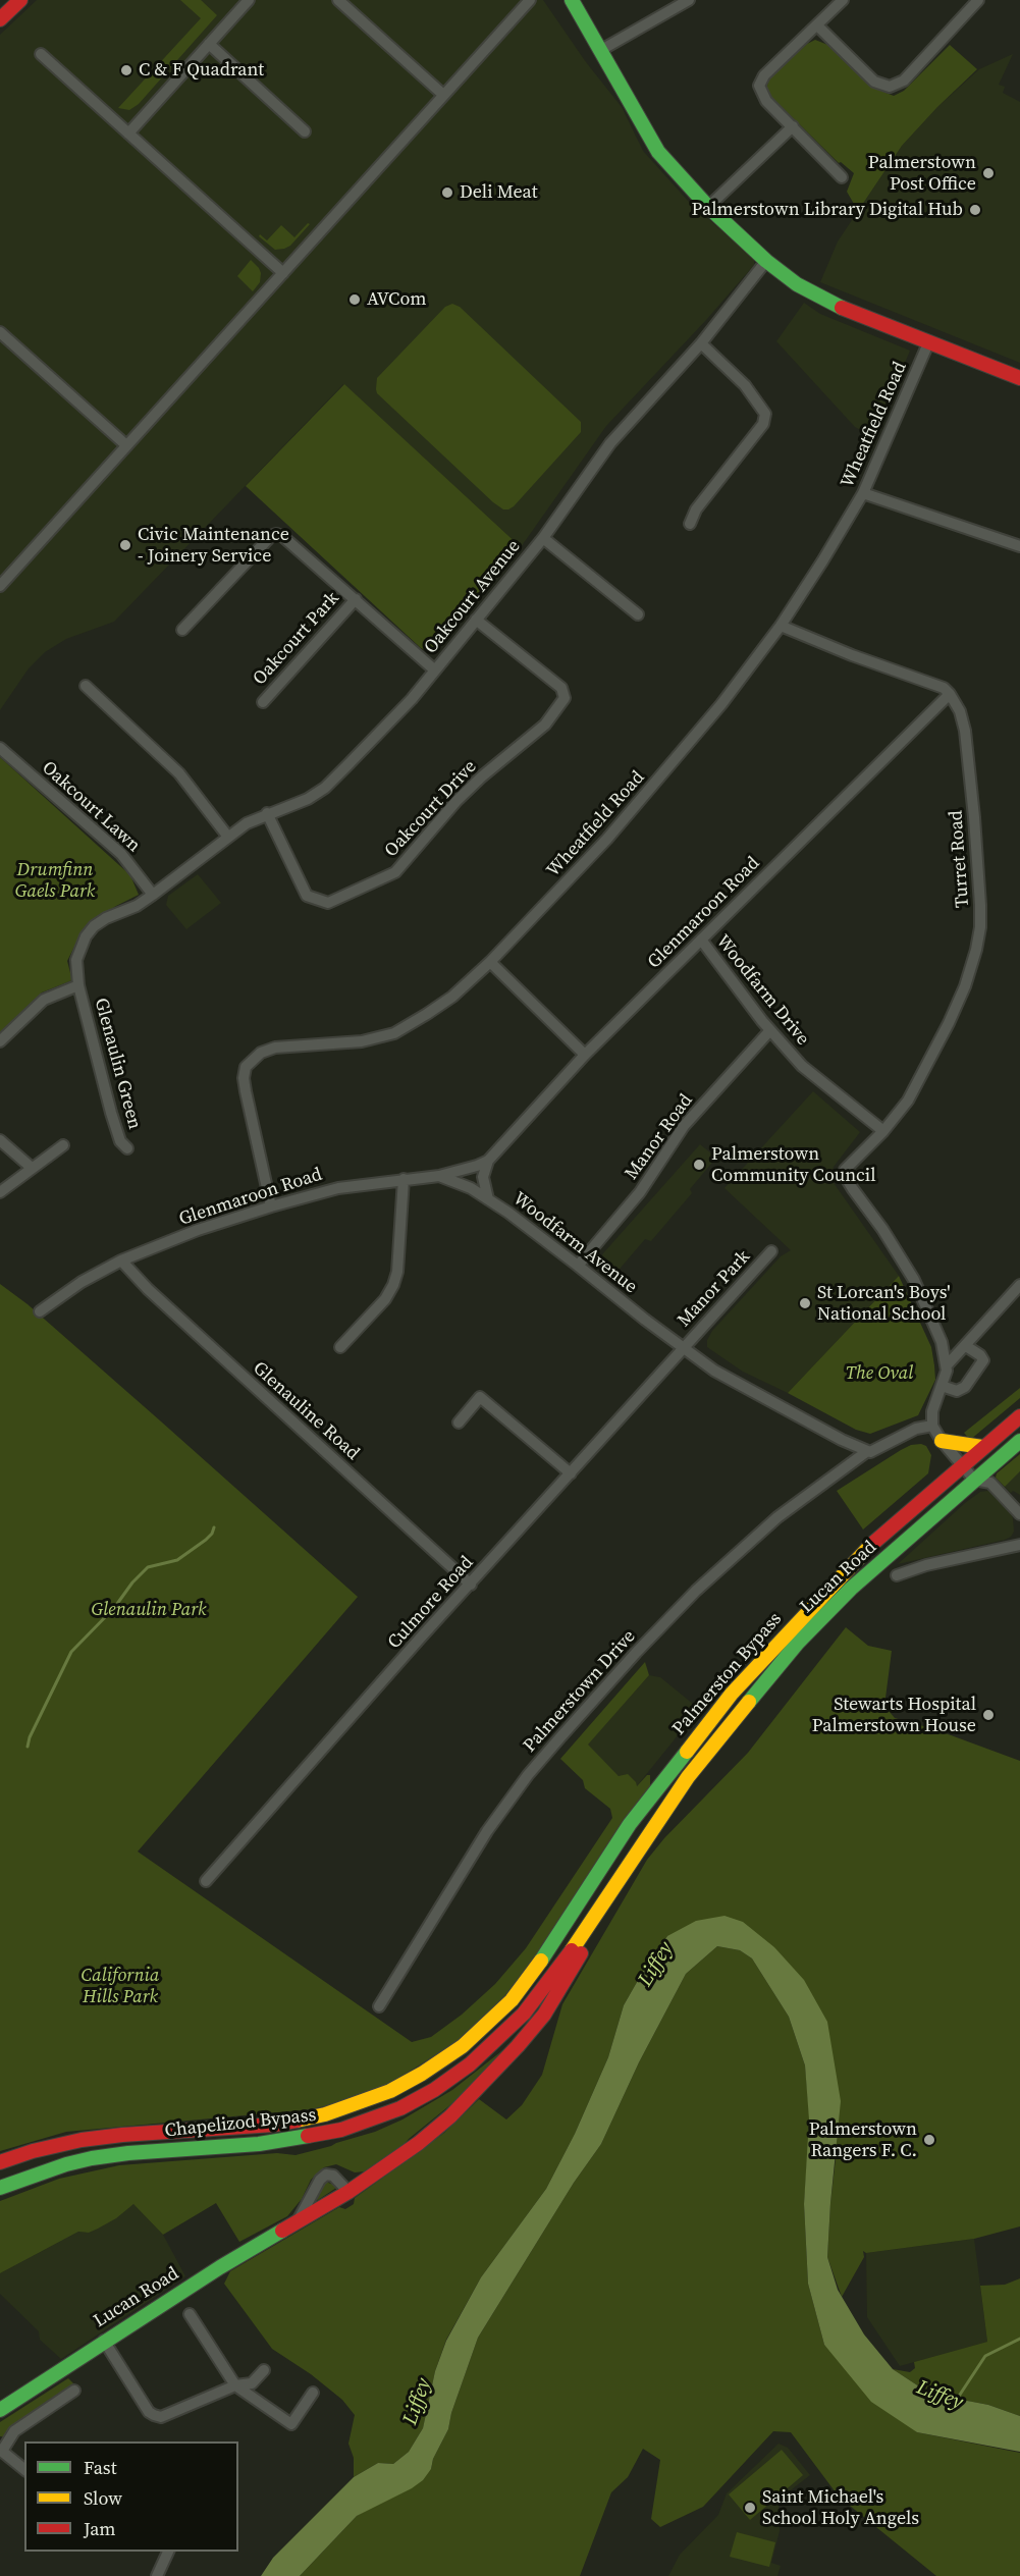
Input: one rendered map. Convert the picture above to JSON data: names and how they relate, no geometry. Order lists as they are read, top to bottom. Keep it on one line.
{"streets":{"main road":["Lucan Road","Palmerston Bypass","Chapelizod Bypass"],"street":["Wheatfield Road","Oakcourt Avenue","Oakcourt Park","Oakcourt Lawn","Oakcourt Drive","Turret Road","Glenmaroon Road","Woodfarm Drive","Glenaulin Green","Manor Road","Woodfarm Avenue","Manor Park","Glenauline Road","Culmore Road","Palmerstown Drive"]},"crossings":[["Wheatfield Road","Glenmaroon Road"],["Oakcourt Avenue","Oakcourt Park"],["Oakcourt Avenue","Oakcourt Lawn"],["Oakcourt Avenue","Oakcourt Drive"],["Oakcourt Avenue","Glenaulin Green"],["Oakcourt Lawn","Glenaulin Green"],["Turret Road","Glenmaroon Road"],["Turret Road","Woodfarm Drive"],["Glenmaroon Road","Woodfarm Drive"],["Glenmaroon Road","Woodfarm Avenue"],["Glenmaroon Road","Glenauline Road"],["Woodfarm Drive","Manor Road"],["Manor Road","Woodfarm Avenue"],["Woodfarm Avenue","Manor Park"],["Woodfarm Avenue","Culmore Road"],["Manor Park","Culmore Road"],["Glenauline Road","Culmore Road"],["Lucan Road","Chapelizod Bypass"],["Palmerston Bypass","Chapelizod Bypass"]],"water":["Liffey"],"parks":["Drumfinn Gaels Park","The Oval","Glenaulin Park","California Hills Park"],"places":["C & F Quadrant","Palmerstown Post Office","Deli Meat","Palmerstown Library Digital Hub","AVCom","Civic Maintenance - Joinery Service","Palmerstown Community Council","St Lorcan's Boys' National School","Stewarts Hospital Palmerstown House","Palmerstown Rangers F. C.","Saint Michael's School Holy Angels"],"legend":["Fast","Slow","Jam"]}
